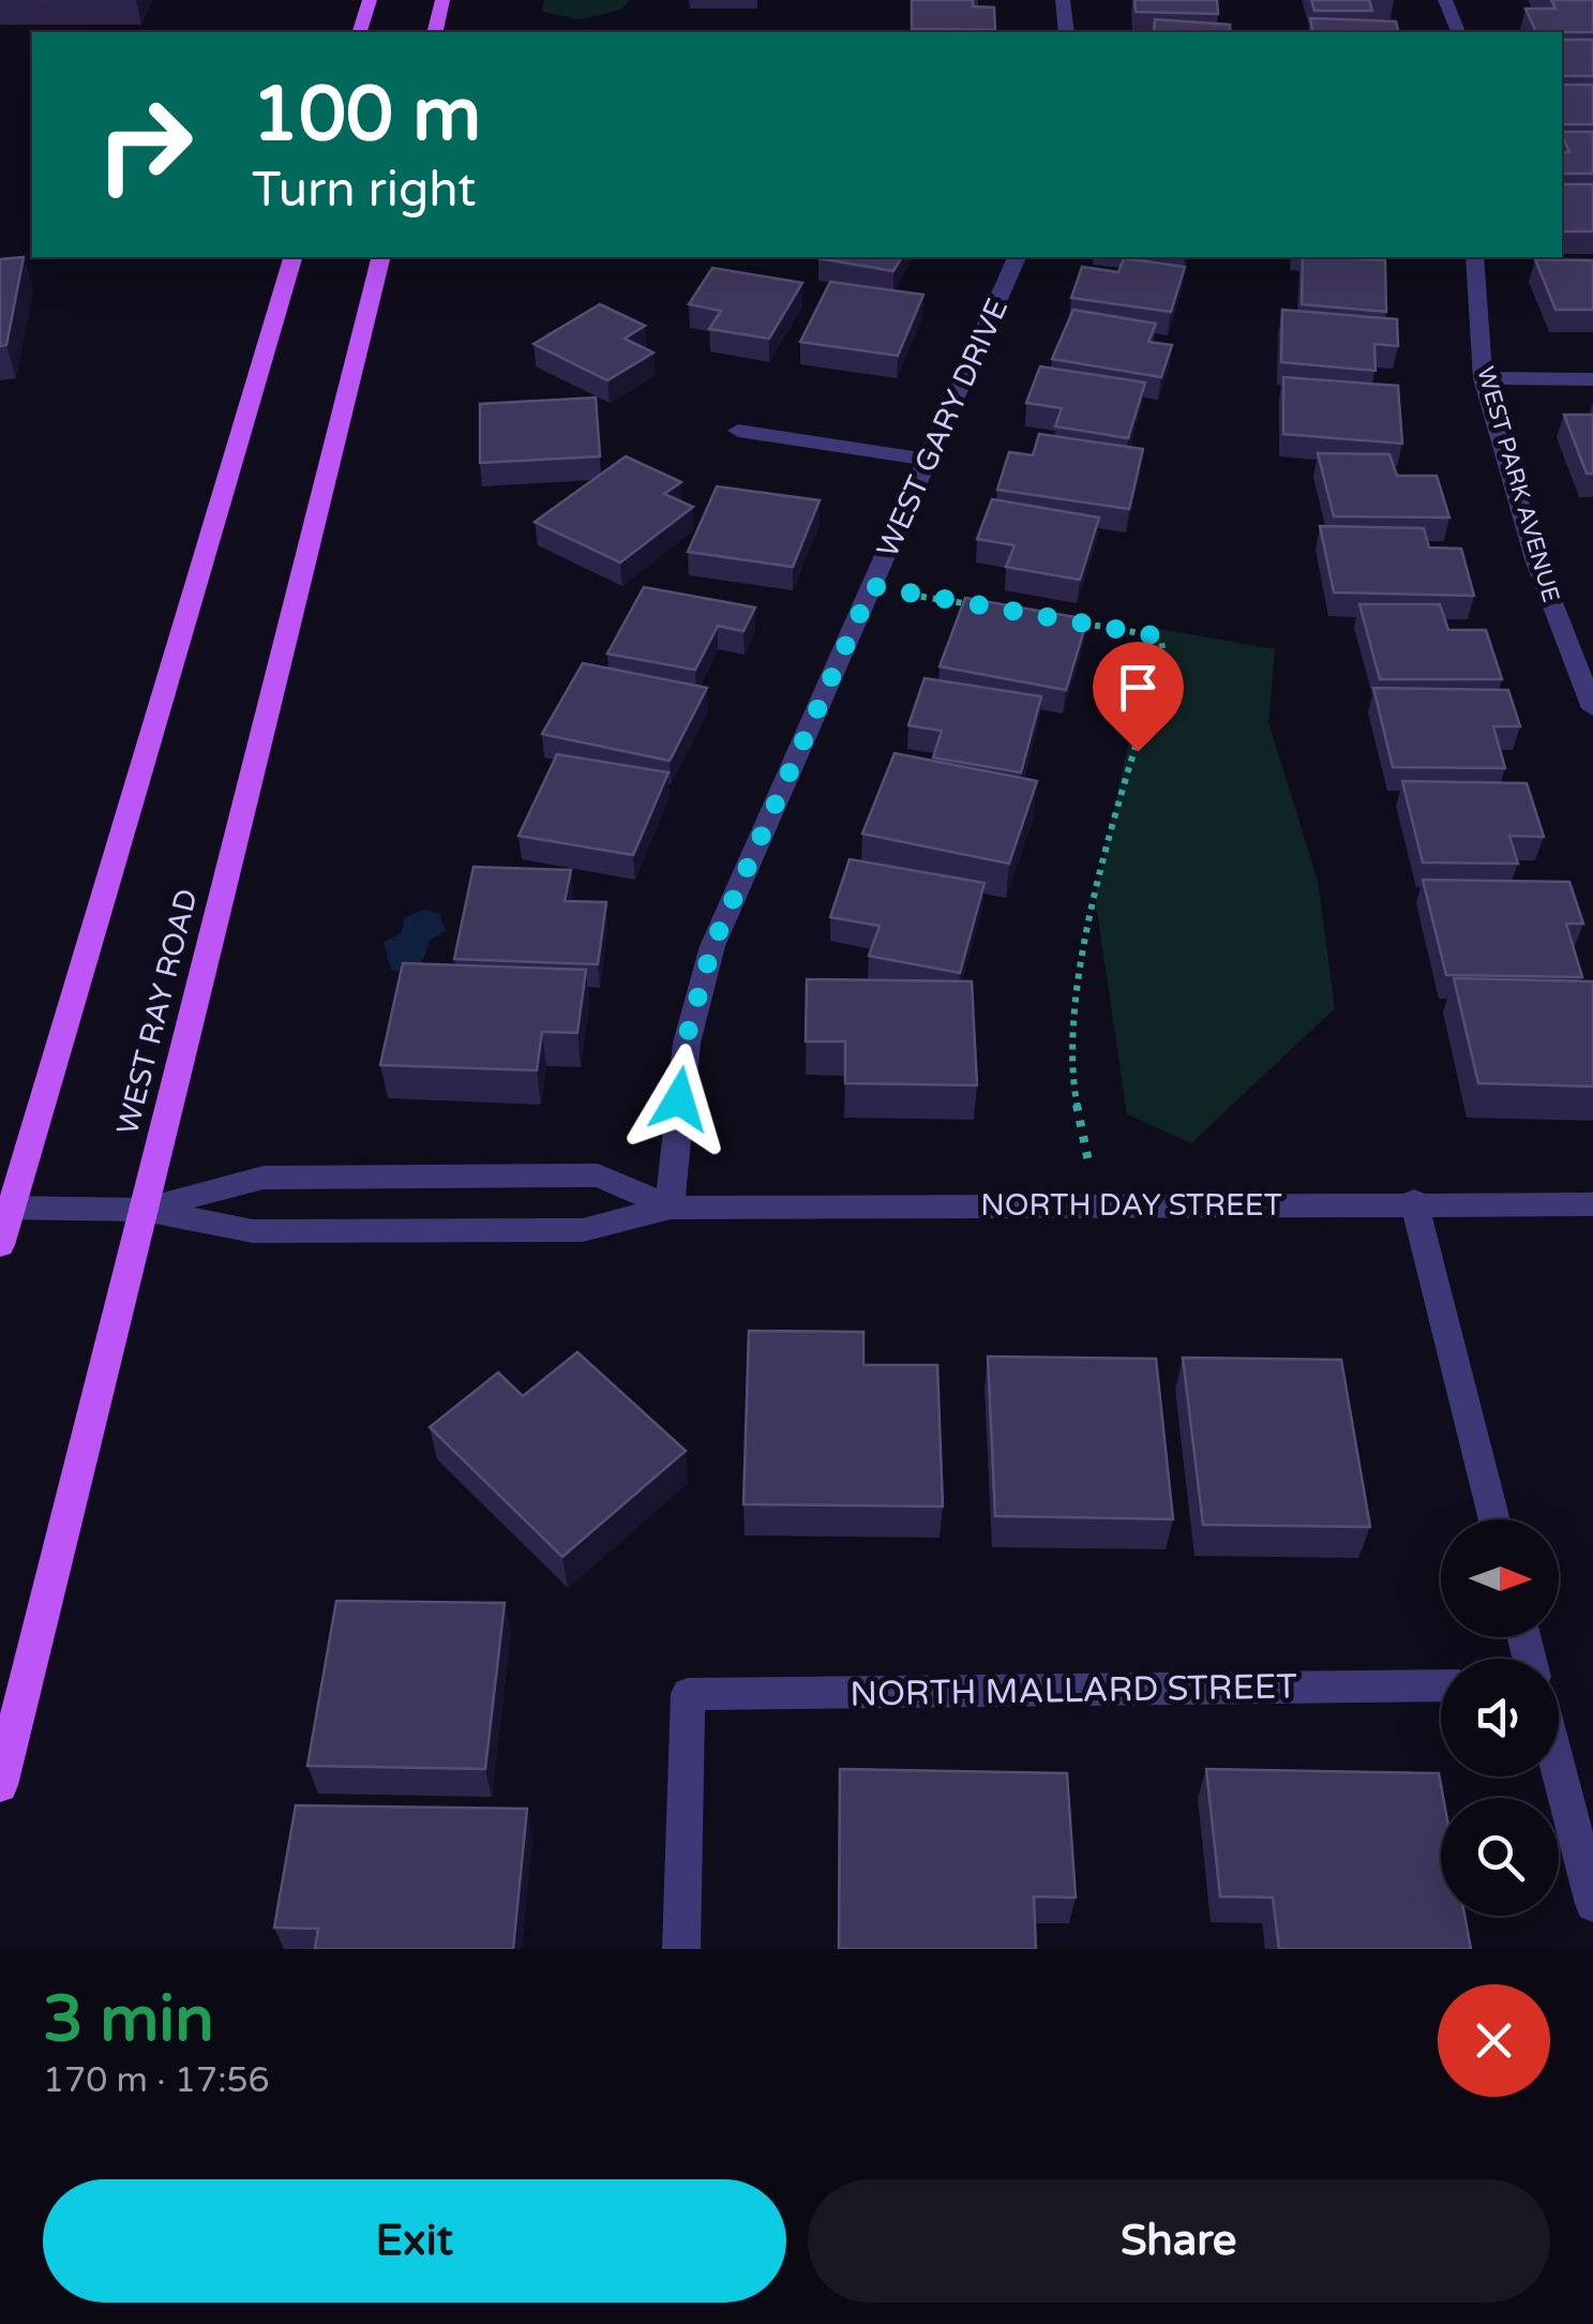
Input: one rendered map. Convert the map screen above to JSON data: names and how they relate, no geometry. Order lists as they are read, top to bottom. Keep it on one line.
{"streets":{"main road":["WEST RAY ROAD"],"street":["WEST GARY DRIVE","WEST PARK AVENUE","NORTH DAY STREET","NORTH MALLARD STREET"]},"crossings":[["WEST GARY DRIVE","NORTH DAY STREET"],["WEST RAY ROAD","NORTH DAY STREET"]],"north":"right","page":{"turn":["100 m","Turn right"],"heading":["3 min","170 m · 17:56"],"buttons":["Exit","Share"]}}
